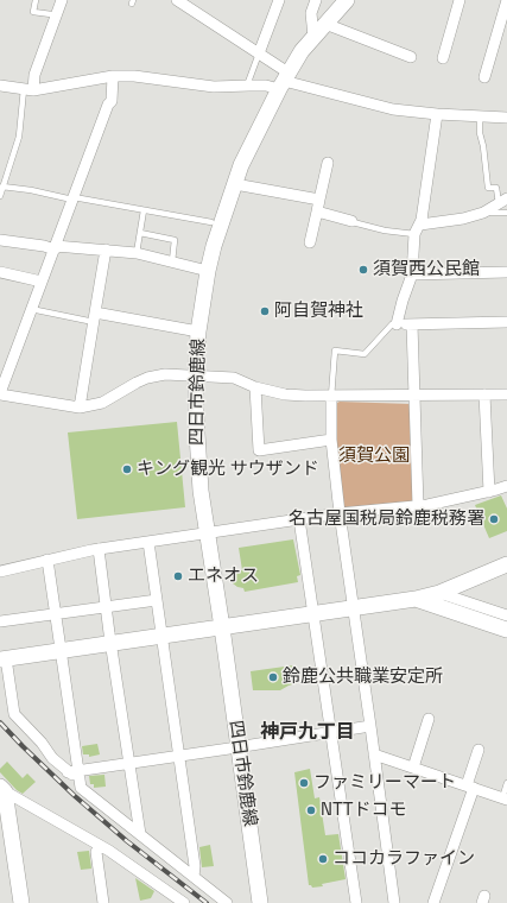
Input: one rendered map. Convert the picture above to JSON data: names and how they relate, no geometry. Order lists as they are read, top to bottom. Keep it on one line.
{"streets":{"main road":["四日市鈴鹿線"]},"districts":["神戸九丁目"],"parks":["須賀公園"],"places":["須賀西公民館","阿自賀神社","キング観光 サウザンド","名古屋国税局鈴鹿税務署","エネオス","鈴鹿公共職業安定所","ファミリーマート","NTTドコモ","ココカラファイン"]}
